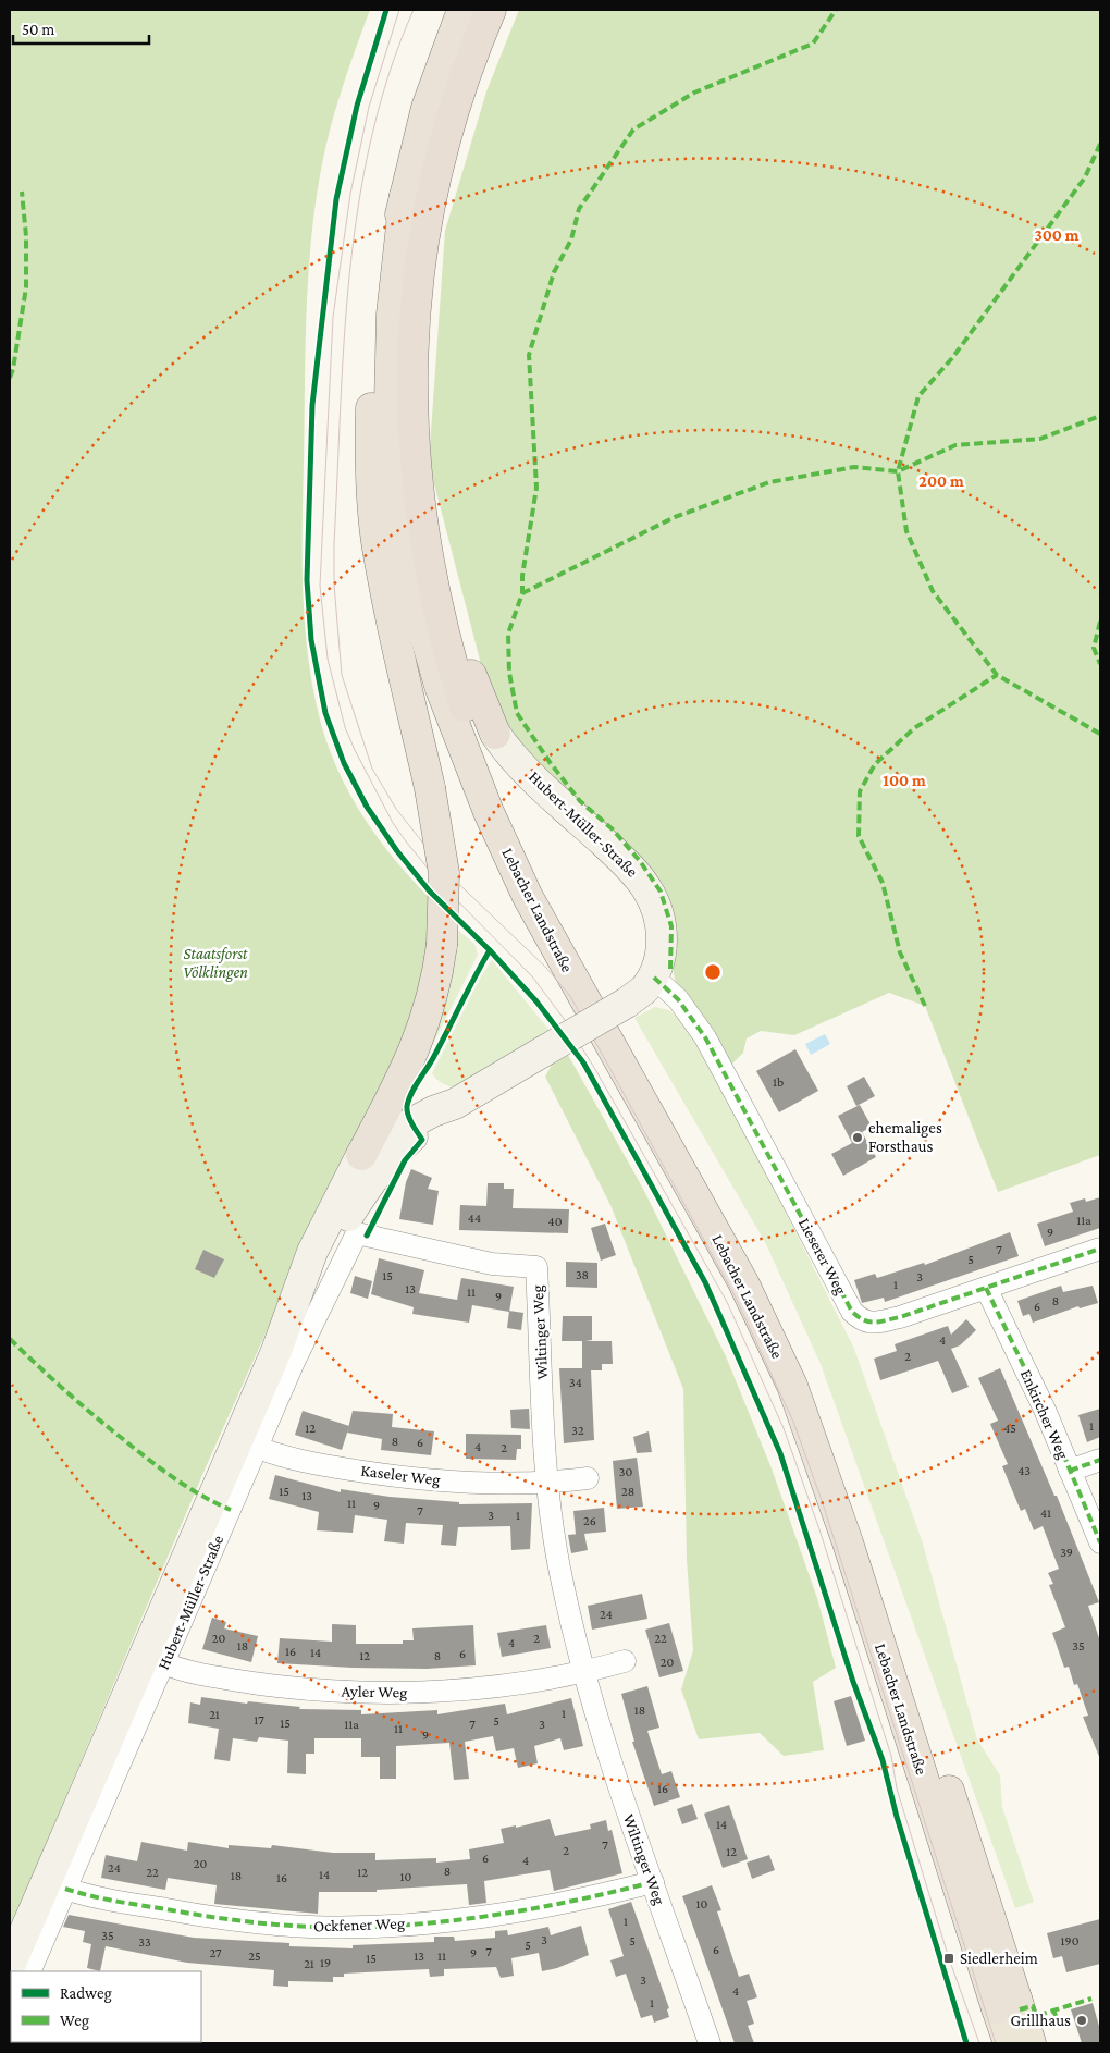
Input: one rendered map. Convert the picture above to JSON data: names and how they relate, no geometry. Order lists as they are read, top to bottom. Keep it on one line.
{"streets":{"highway":["Lebacher Landstraße"],"main road":["Hubert-Müller-Straße"],"street":["Lieserer Weg","Wiltinger Weg","Enkircher Weg","Kaseler Weg","Ayler Weg","Ockfener Weg"]},"crossings":[["Hubert-Müller-Straße","Lieserer Weg"],["Hubert-Müller-Straße","Wiltinger Weg"],["Hubert-Müller-Straße","Kaseler Weg"],["Hubert-Müller-Straße","Ayler Weg"],["Hubert-Müller-Straße","Ockfener Weg"],["Lieserer Weg","Enkircher Weg"],["Wiltinger Weg","Kaseler Weg"],["Wiltinger Weg","Ayler Weg"],["Wiltinger Weg","Ockfener Weg"]],"parks":["Staatsforst Völklingen"],"places":{"other":["ehemaliges Forsthaus","Grillhaus"],"transit":["Siedlerheim"]},"house_numbers":["1b","44","11a","40","9","7","5","38","15","3","1","13","11","9","8","6","4","2","34","1","12","45","32","8","6","4","2","43","30","15","28","13","11","9","7","41","3","1","26","39","24","20","2","22","4","18","35","16","14","6","12","8","20","18","1","21","17","5","15","11a","7","3","11","9","16","14","7","2","12","6","4","20","24","8","22","12","14","18","10","16","10","1","35","3","5","190","33","5","6","7","27","9","25","13","11","15","19","21","3","4","1"],"legend":["Radweg","Weg"],"scale_bar":"50 m","rings":["300 m","200 m","100 m"]}
